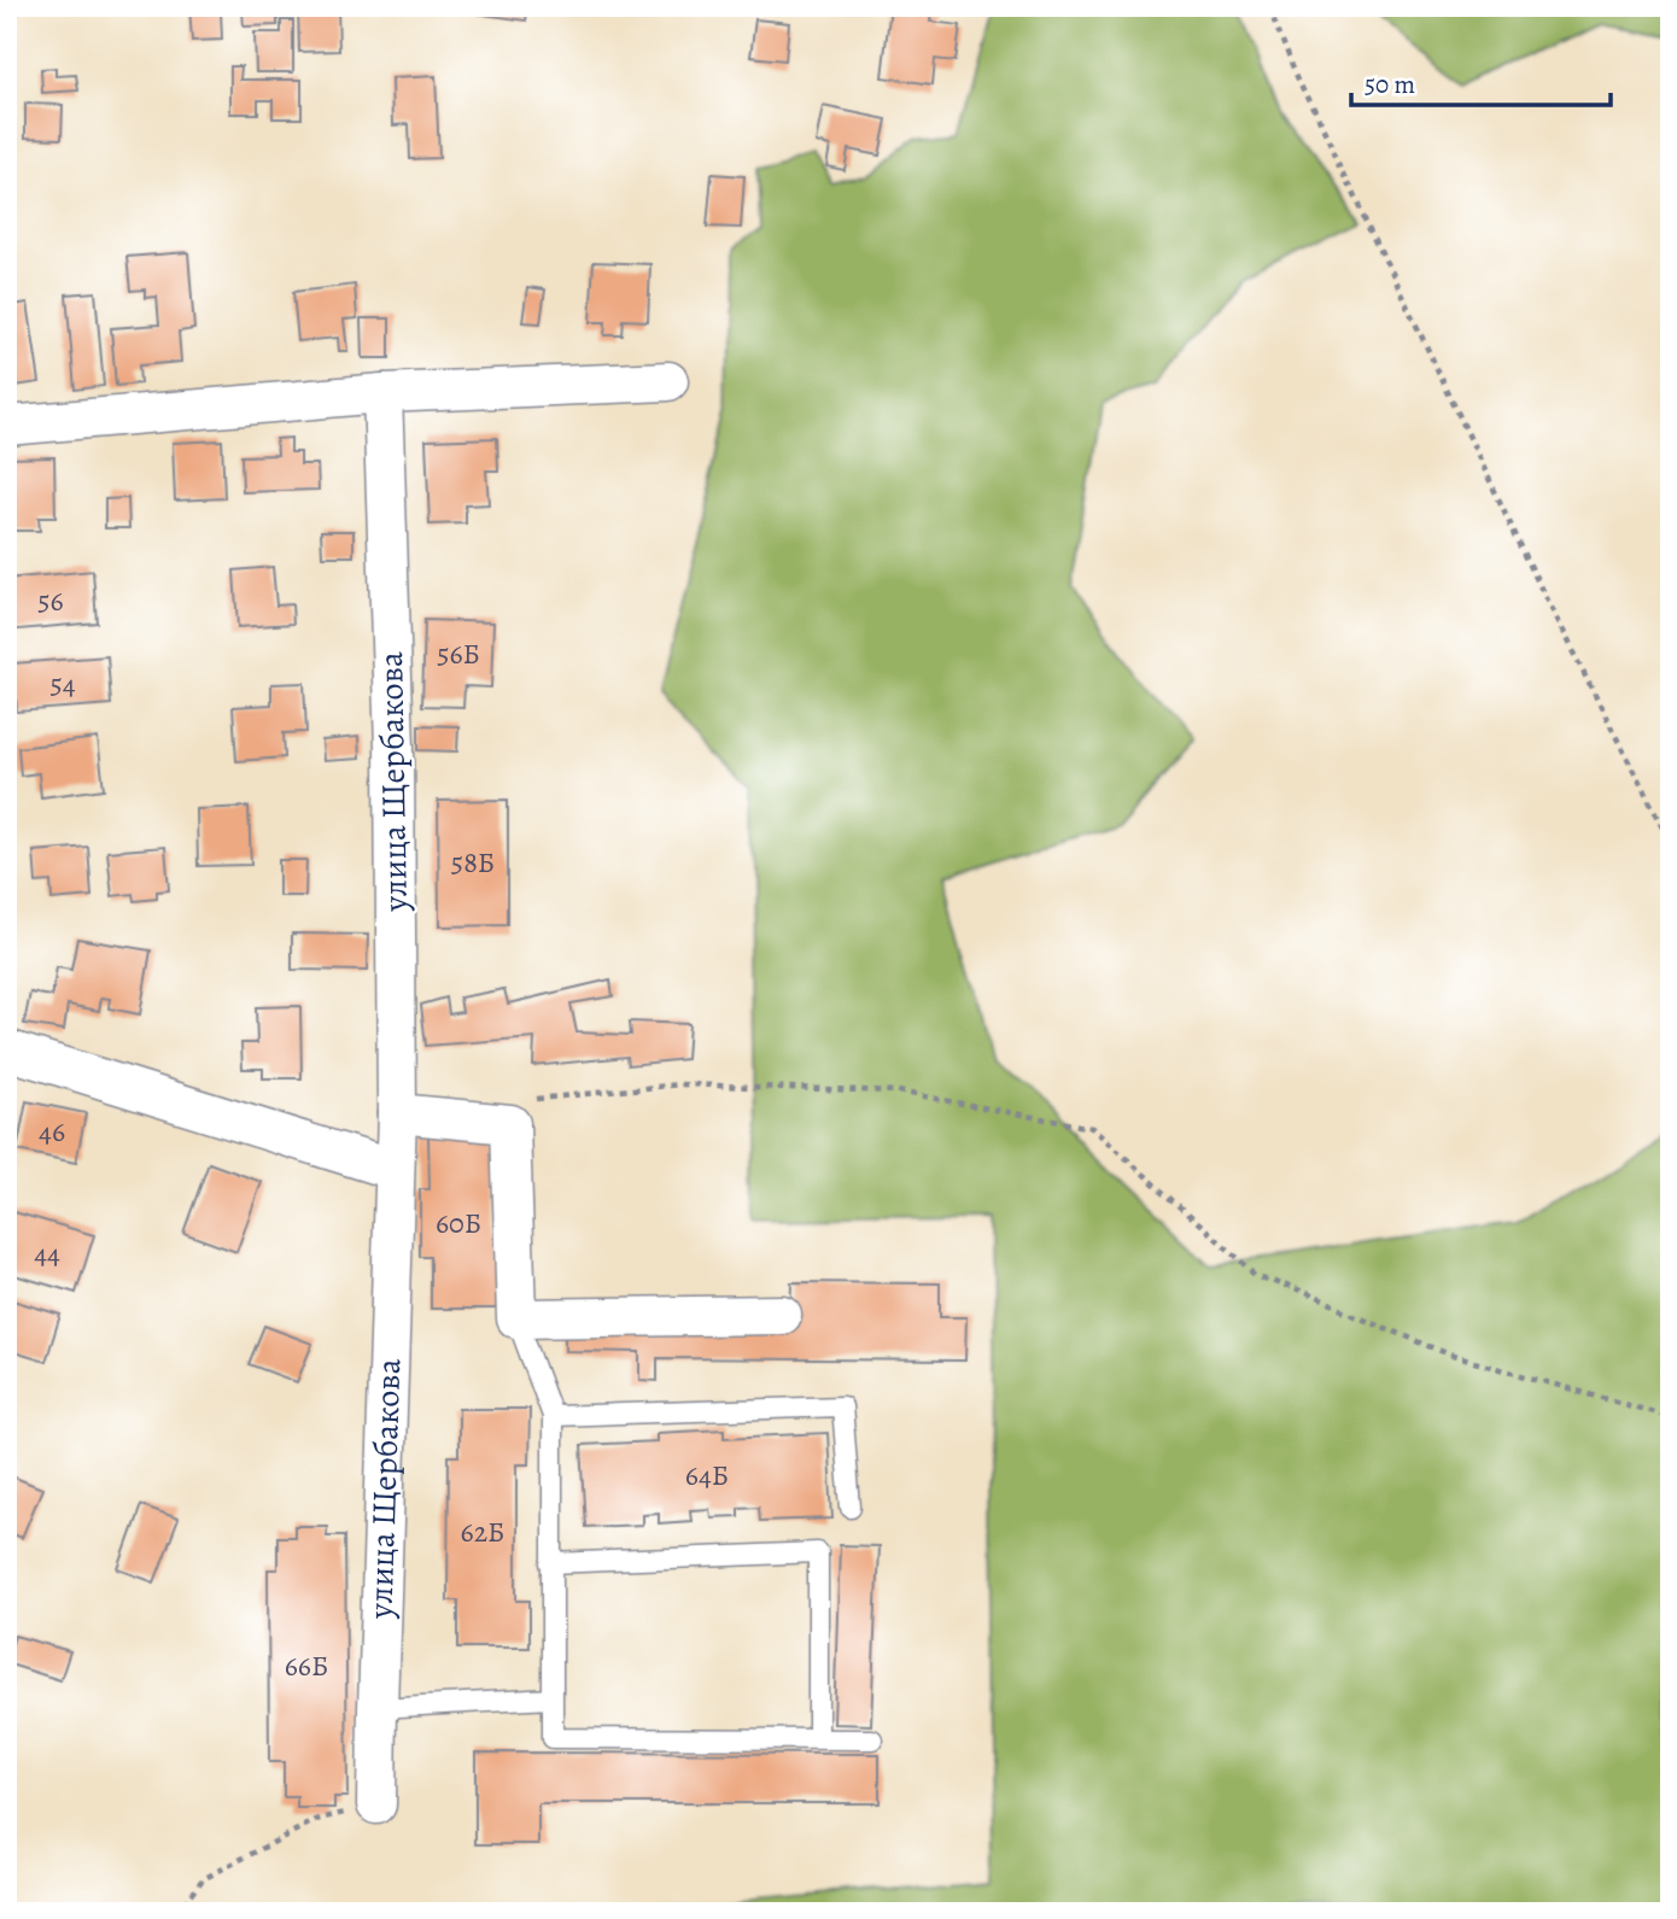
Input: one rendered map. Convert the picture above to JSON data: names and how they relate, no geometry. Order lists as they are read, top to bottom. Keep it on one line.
{"streets":{"street":["улица Щербакова"]},"house_numbers":["56","56Б","54","58Б","46","60Б","44","64Б","62Б","66Б"],"scale_bar":"50 m"}
